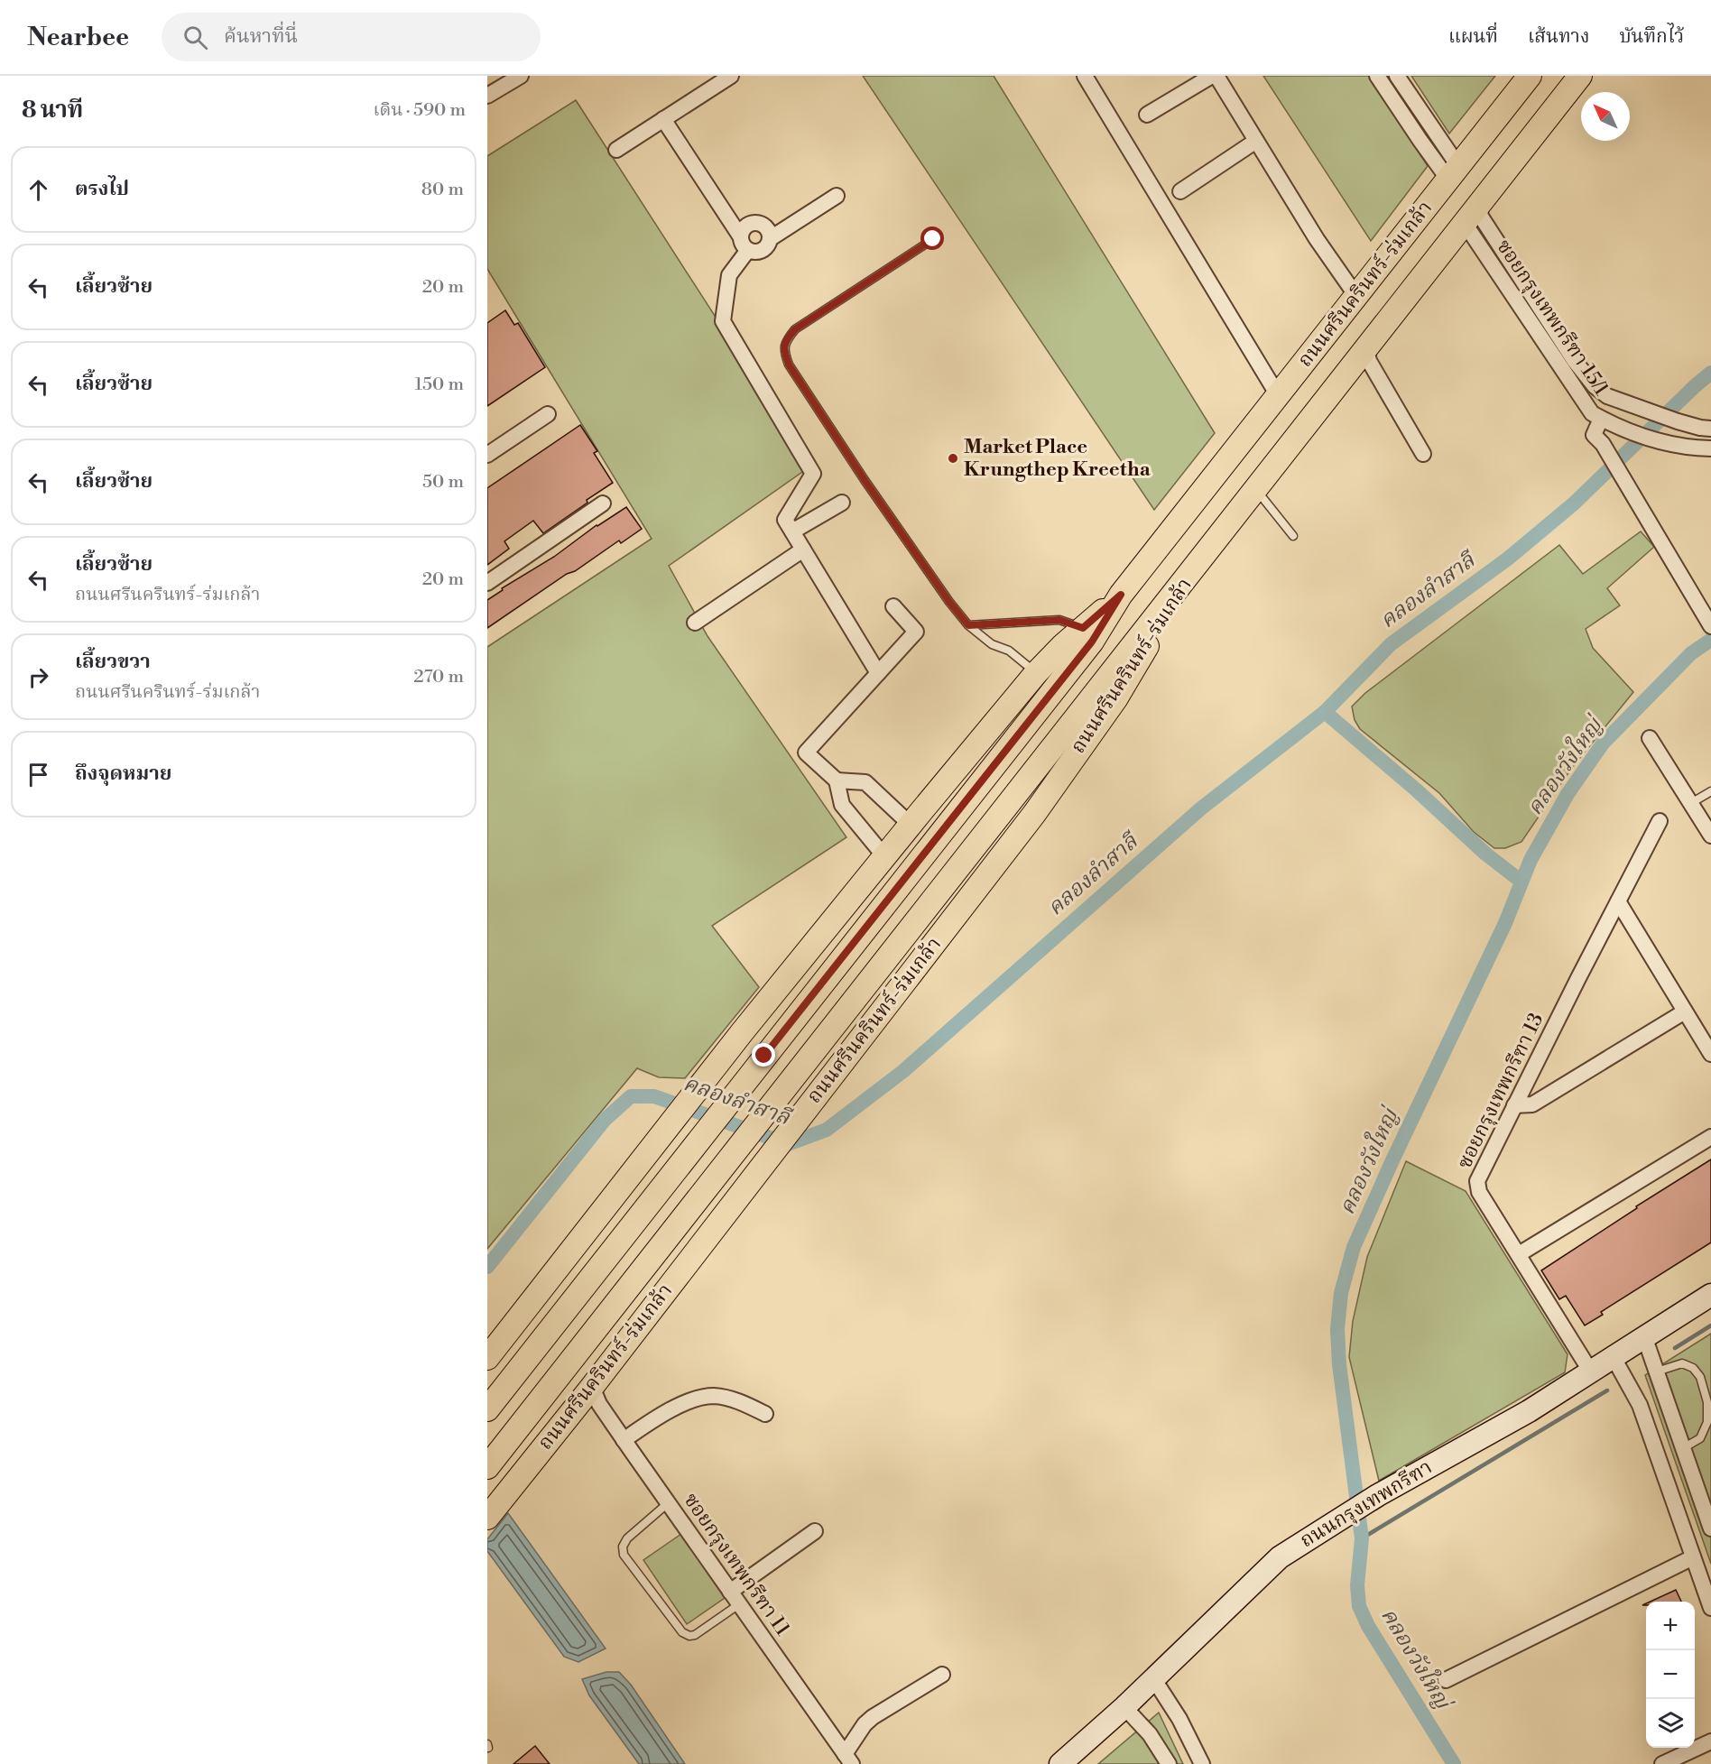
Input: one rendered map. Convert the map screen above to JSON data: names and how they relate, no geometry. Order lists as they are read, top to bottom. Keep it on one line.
{"streets":{"main road":["ถนนศรีนครินทร์-ร่มเกล้า","ถนนกรุงเทพกรีฑา"],"street":["ซอยกรุงเทพกรีฑา 15/1","ซอยกรุงเทพกรีฑา 13","ซอยกรุงเทพกรีฑา 11"]},"crossings":[["ถนนศรีนครินทร์-ร่มเกล้า","ซอยกรุงเทพกรีฑา 15/1"],["ถนนศรีนครินทร์-ร่มเกล้า","ซอยกรุงเทพกรีฑา 11"],["ซอยกรุงเทพกรีฑา 13","ถนนกรุงเทพกรีฑา"]],"water":["คลองลำสาลี","คลองวังใหญ่"],"places":["Market Place Krungthep Kreetha"],"north":"top left","page":{"header":"Nearbee","search":"ค้นหาที่นี่","nav":["แผนที่","เส้นทาง","บันทึกไว้"],"heading":["8 นาที","เดิน · 590 m"],"list":[["ตรงไป","80 m"],["เลี้ยวซ้าย","20 m"],["เลี้ยวซ้าย","150 m"],["เลี้ยวซ้าย","50 m"],["เลี้ยวซ้าย","ถนนศรีนครินทร์-ร่มเกล้า","20 m"],["เลี้ยวขวา","ถนนศรีนครินทร์-ร่มเกล้า","270 m"],"ถึงจุดหมาย"],"map_buttons":["+","−"]}}
